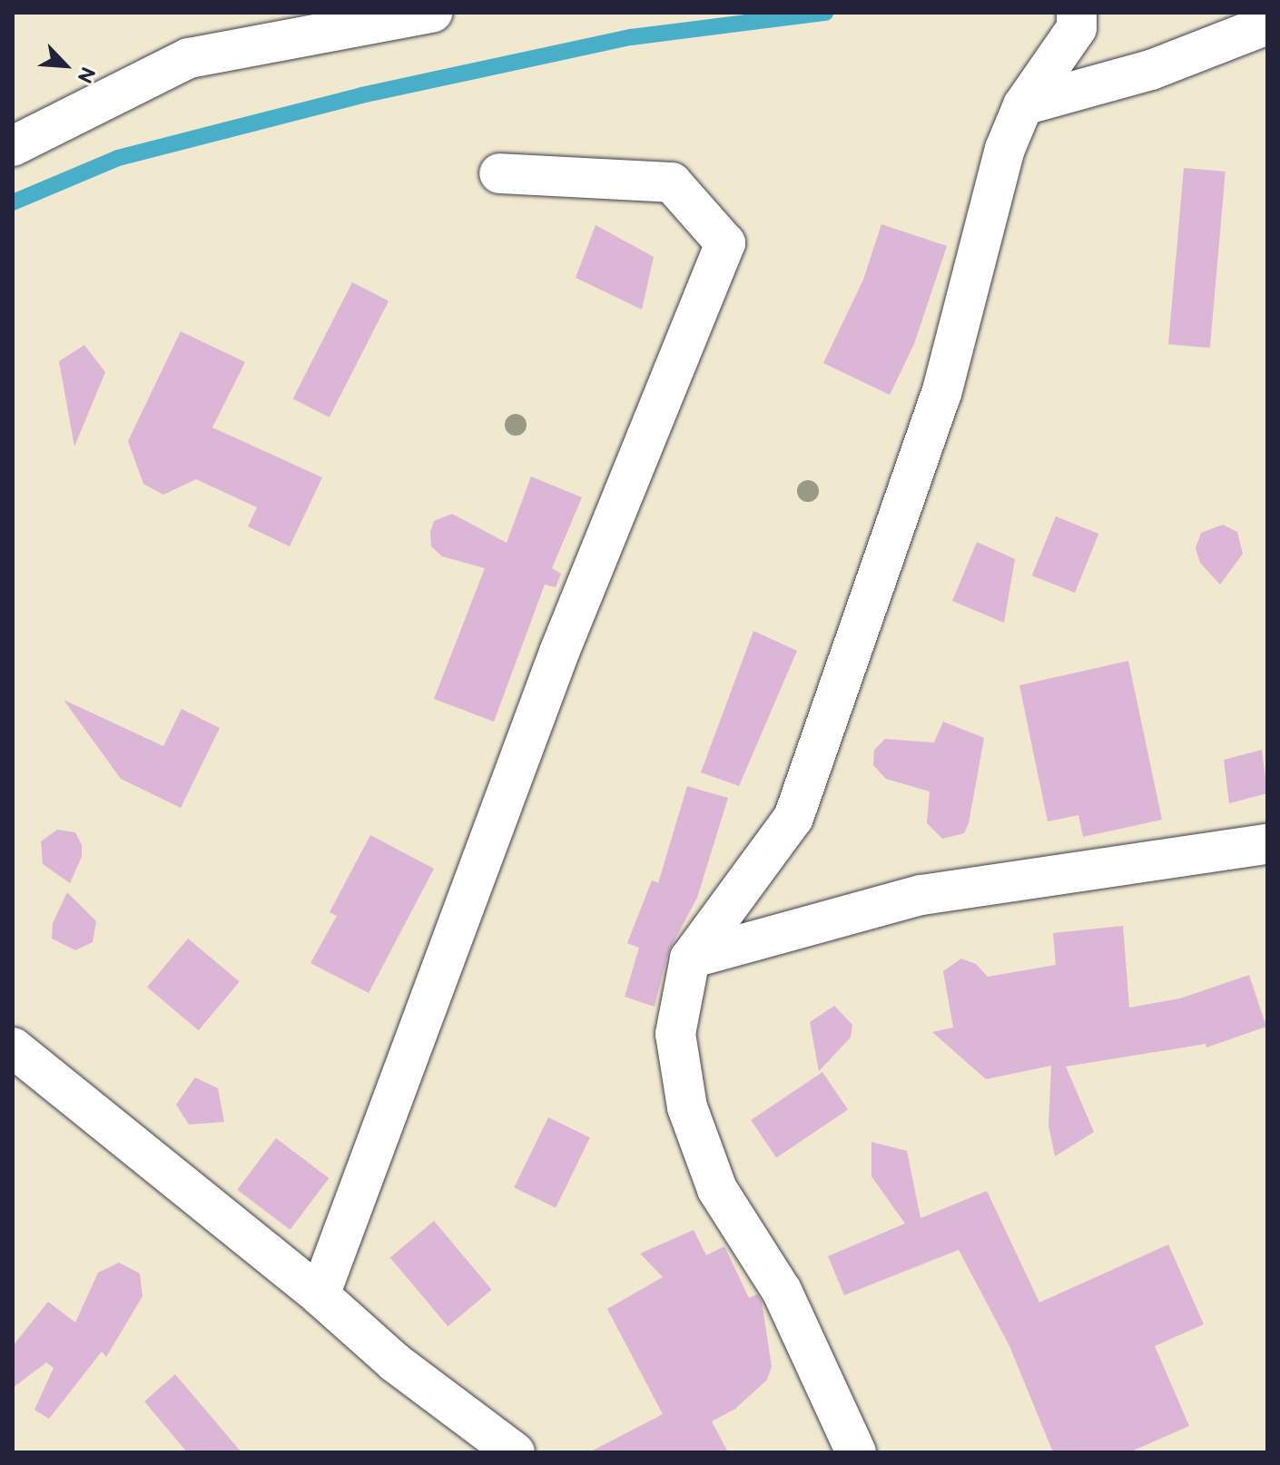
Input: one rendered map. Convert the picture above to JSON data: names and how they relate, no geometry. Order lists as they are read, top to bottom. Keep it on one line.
{"north":"bottom right"}
